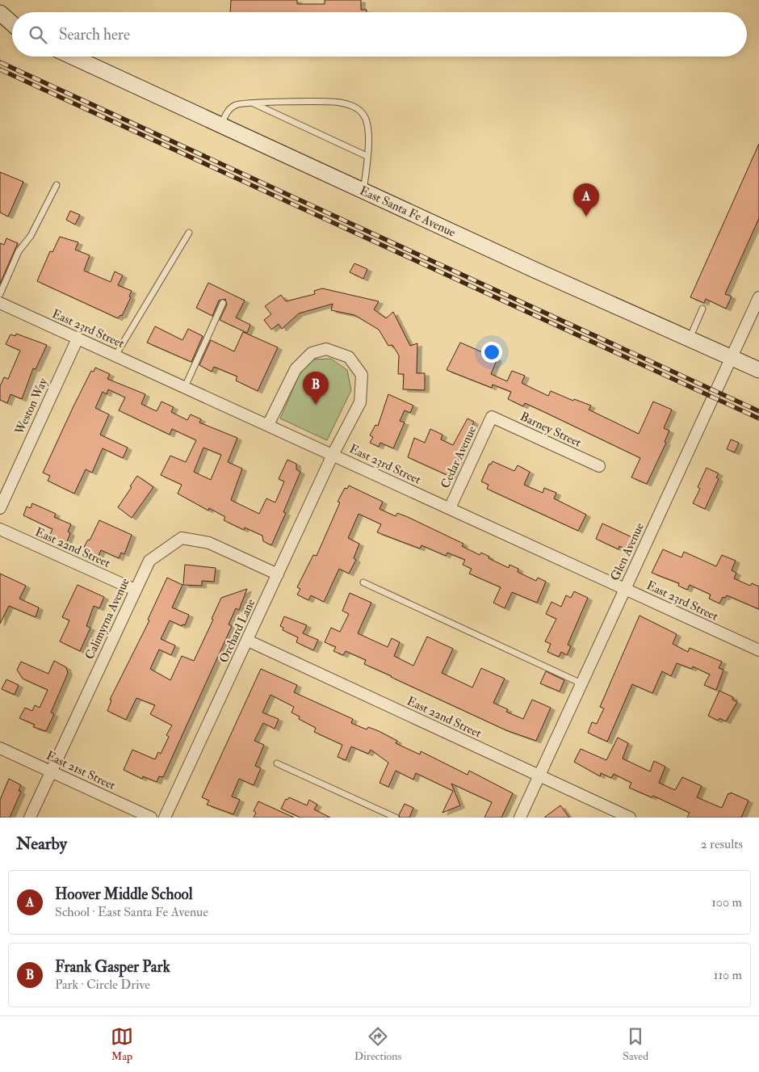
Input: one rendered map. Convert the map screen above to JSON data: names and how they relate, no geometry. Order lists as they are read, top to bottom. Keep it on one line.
{"streets":{"street":["East Santa Fe Avenue","East 23rd Street","Weston Way","Barney Street","Cedar Avenue","East 22nd Street","Glen Avenue","Calimyrna Avenue","Orchard Lane","East 21st Street"]},"crossings":[["East Santa Fe Avenue","Glen Avenue"],["East 23rd Street","Weston Way"],["East 23rd Street","Cedar Avenue"],["East 23rd Street","Glen Avenue"],["East 23rd Street","Orchard Lane"],["Barney Street","Cedar Avenue"],["East 22nd Street","Glen Avenue"],["East 22nd Street","Calimyrna Avenue"],["East 22nd Street","Orchard Lane"],["Calimyrna Avenue","Orchard Lane"],["Calimyrna Avenue","East 21st Street"]],"page":{"search":"Search here","pins":["A","B"],"heading":["Nearby","2 results"],"list":[{"mark":"A","name":"Hoover Middle School","note":"School · East Santa Fe Avenue","value":"100 m"},{"mark":"B","name":"Frank Gasper Park","note":"Park · Circle Drive","value":"110 m"}],"nav":["Map","Directions","Saved"]}}
